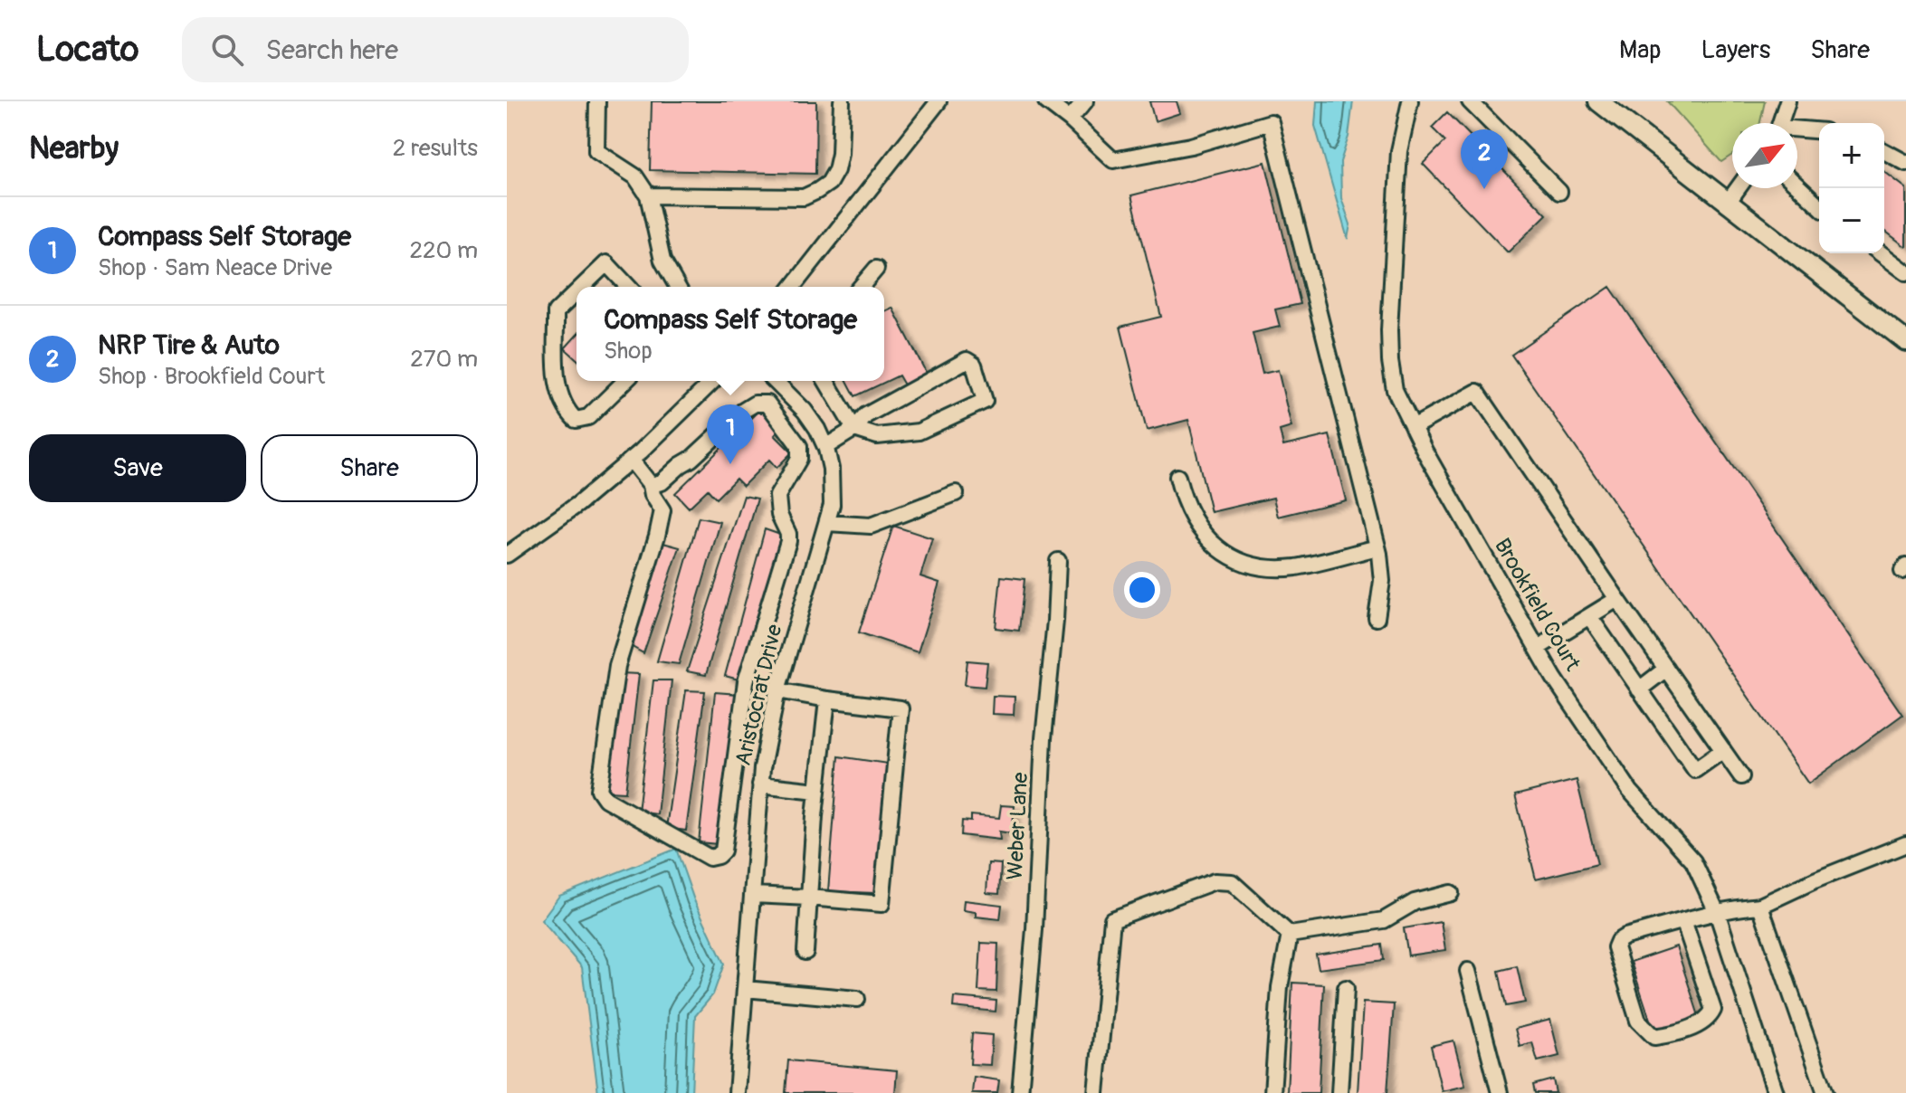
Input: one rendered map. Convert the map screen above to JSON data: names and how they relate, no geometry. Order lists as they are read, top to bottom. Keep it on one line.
{"streets":{"street":["Brookfield Court","Aristocrat Drive","Weber Lane"]},"north":"top right","page":{"header":"Locato","search":"Search here","nav":["Map","Layers","Share"],"heading":["Nearby","2 results"],"map_buttons":["+","−"],"pins":["2","1"],"list":[{"mark":"1","name":"Compass Self Storage","note":"Shop · Sam Neace Drive","value":"220 m"},{"mark":"2","name":"NRP Tire & Auto","note":"Shop · Brookfield Court","value":"270 m"}],"popup":["Compass Self Storage","Shop"],"buttons":["Save","Share"]}}
